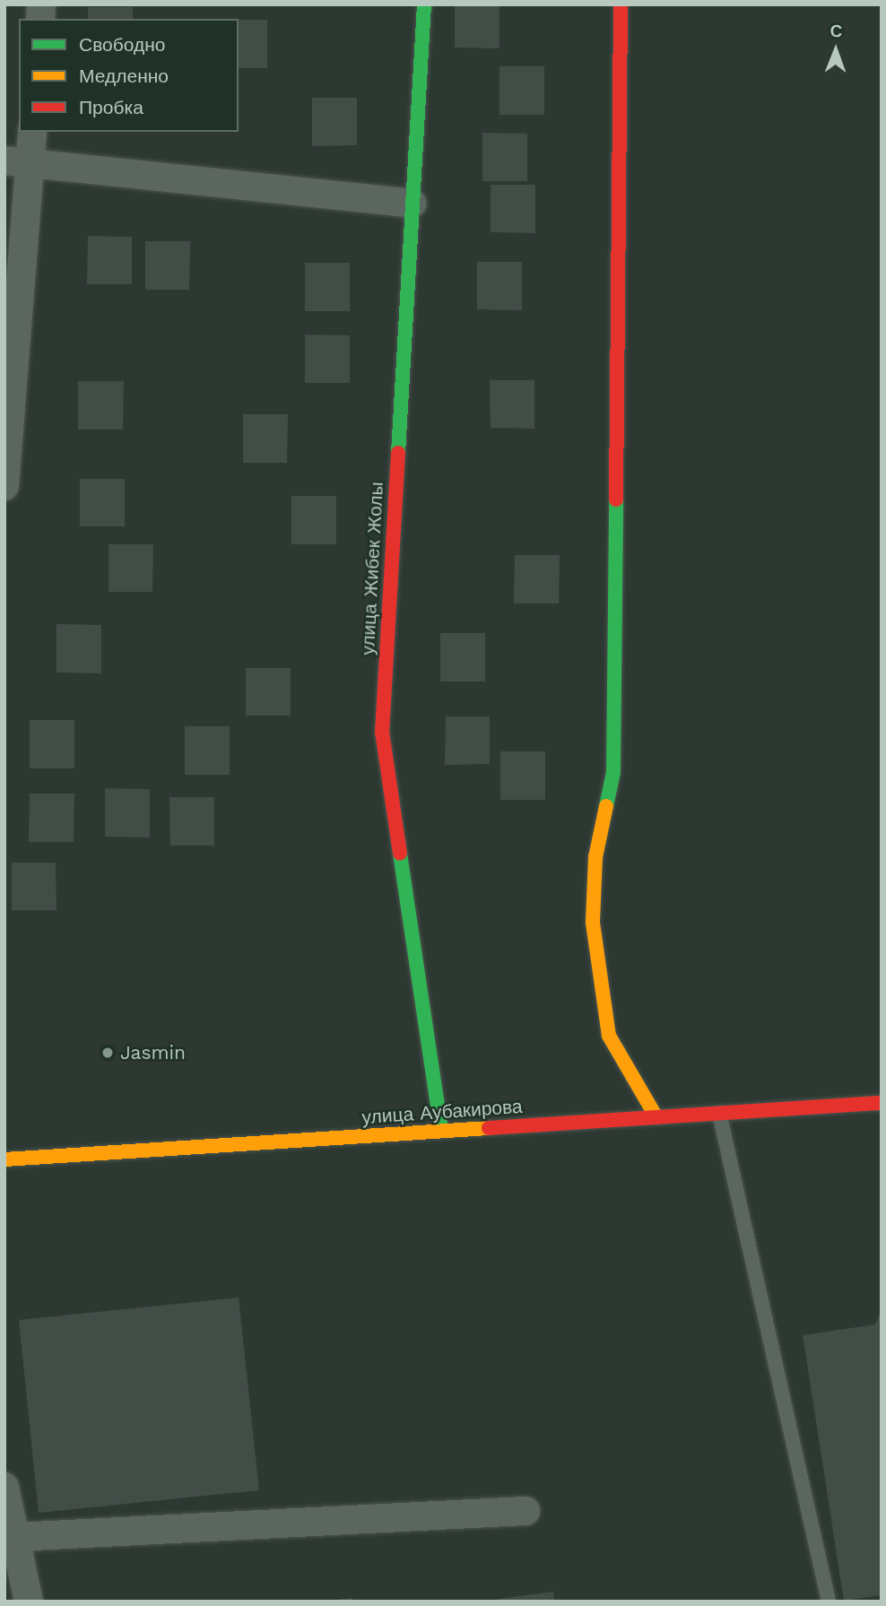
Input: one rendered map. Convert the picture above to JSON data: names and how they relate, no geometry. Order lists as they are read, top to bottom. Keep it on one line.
{"streets":{"street":["улица Жибек Жолы","улица Аубакирова"]},"crossings":[["улица Жибек Жолы","улица Аубакирова"]],"places":["Jasmin"],"legend":["Свободно","Медленно","Пробка"],"north":"top"}
